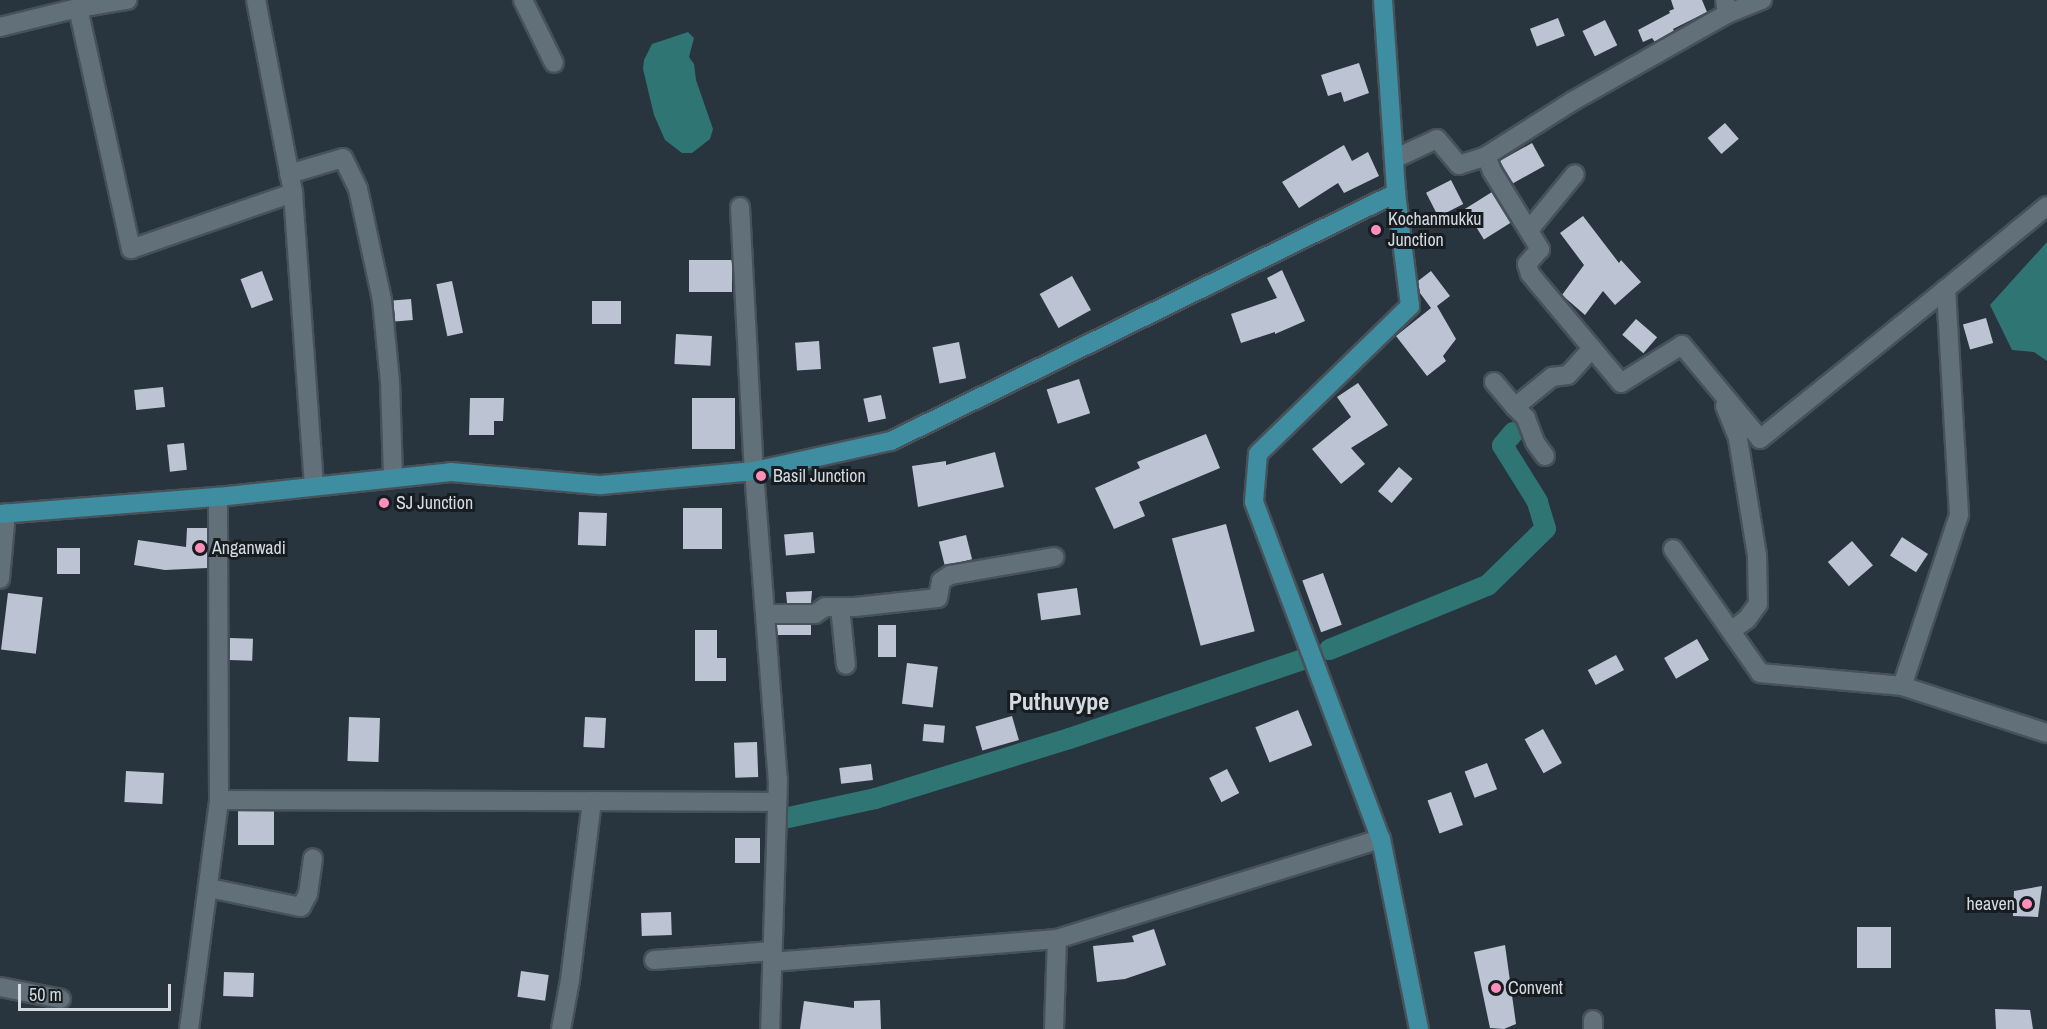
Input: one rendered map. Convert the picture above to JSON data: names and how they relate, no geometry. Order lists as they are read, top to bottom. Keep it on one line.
{"districts":["Puthuvype"],"places":["Kochanmukku Junction","Basil Junction","SJ Junction","Anganwadi","heaven","Convent"],"scale_bar":"50 m"}
